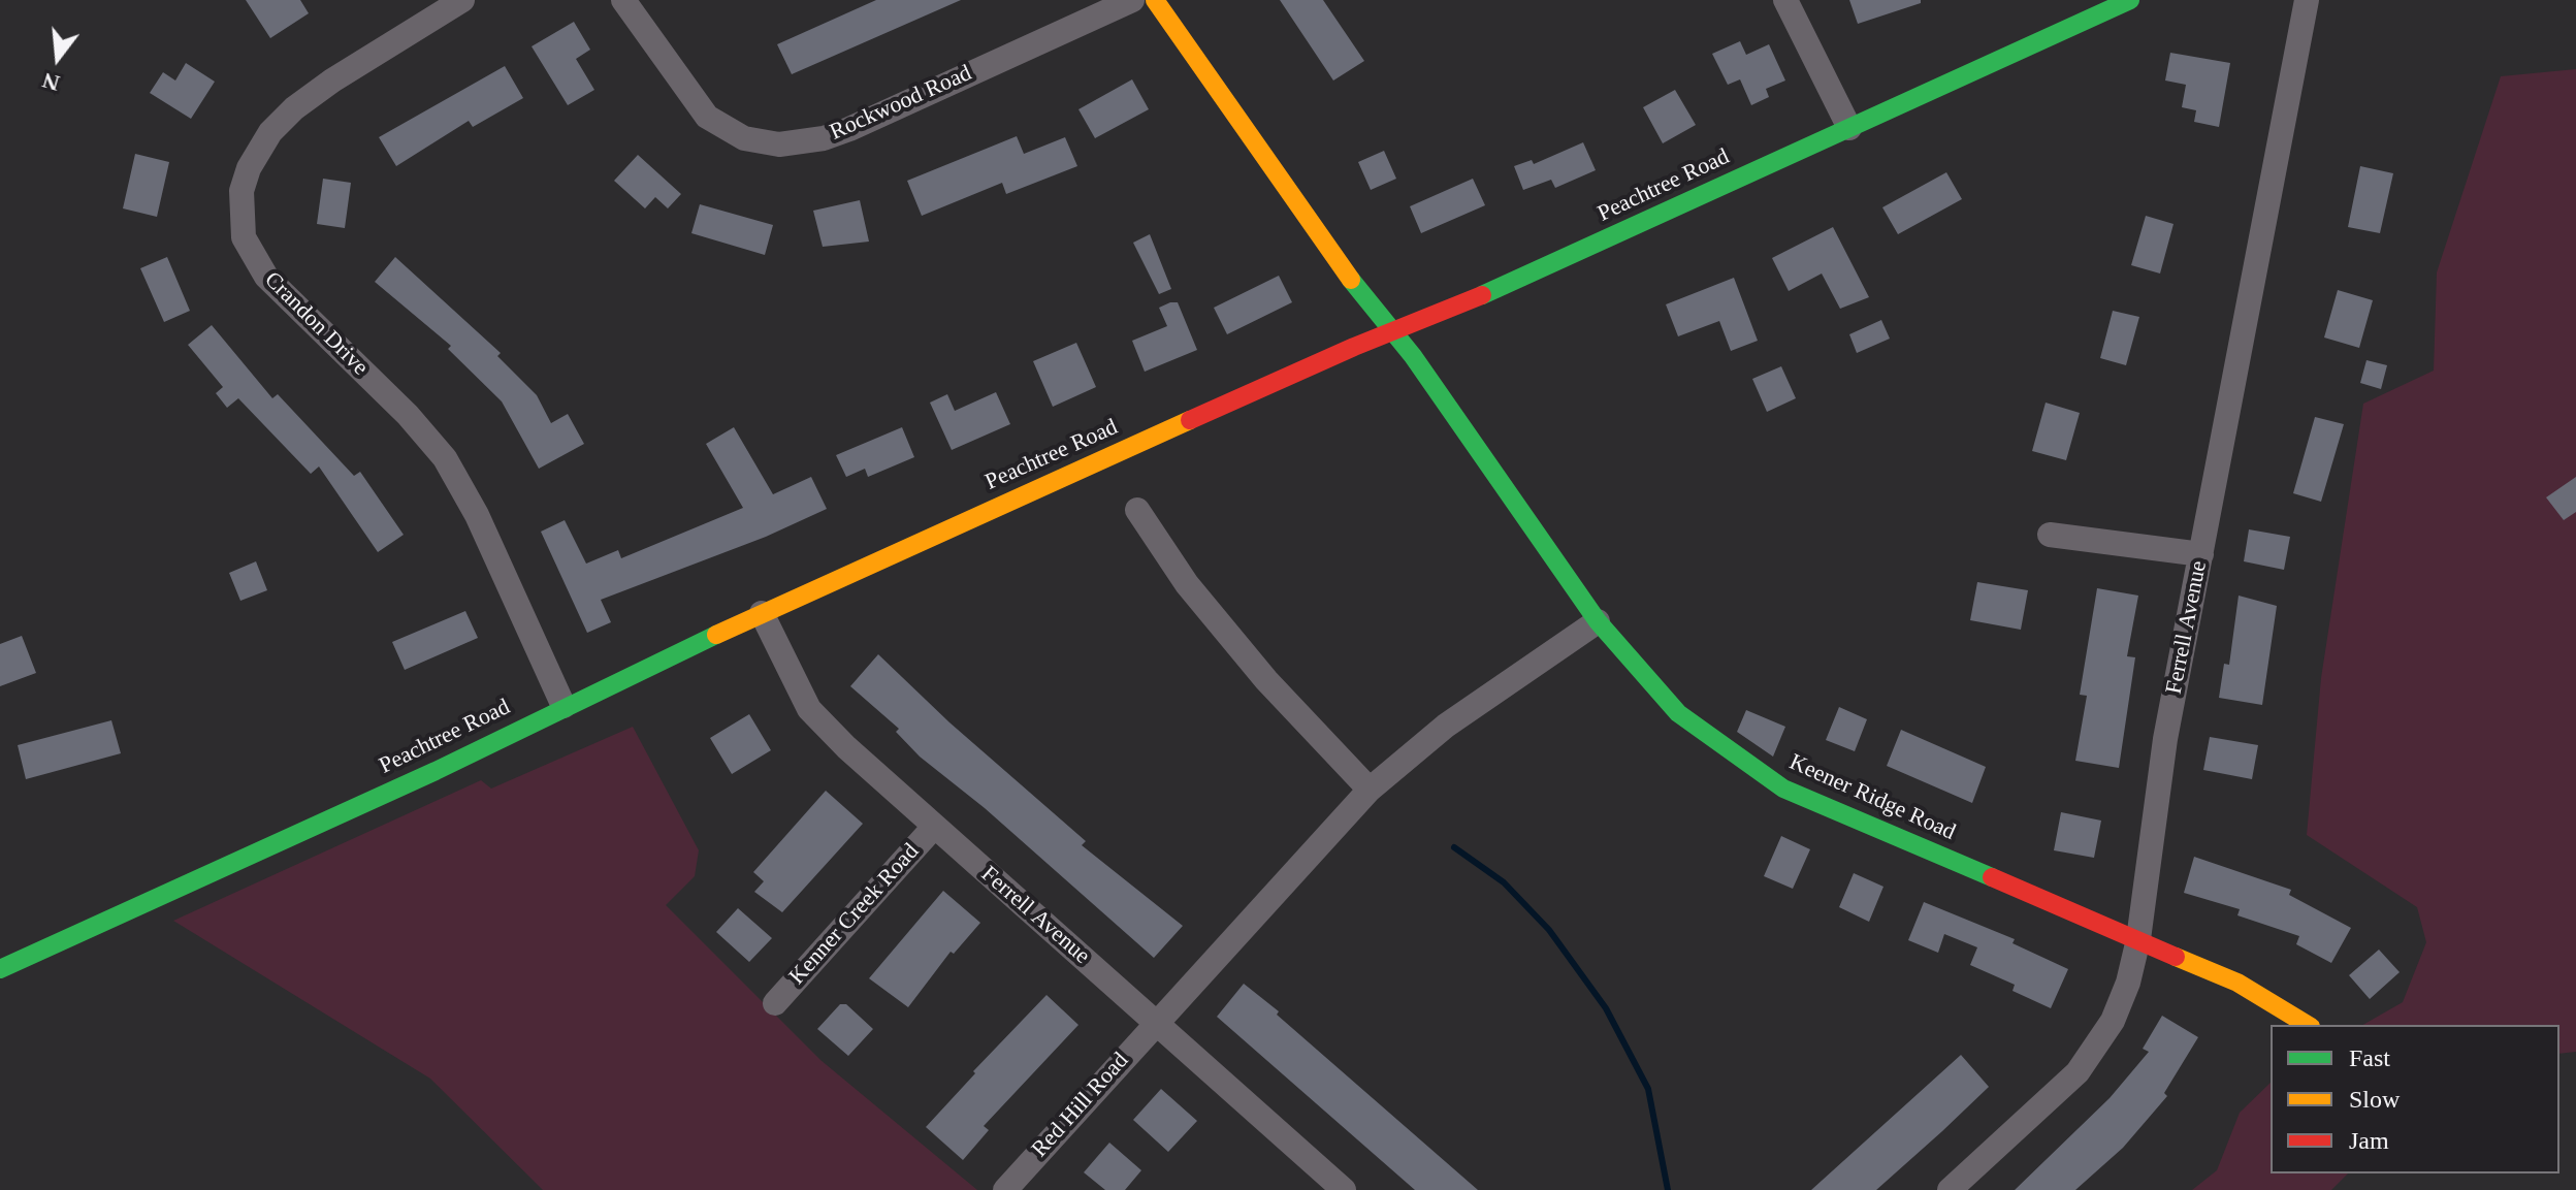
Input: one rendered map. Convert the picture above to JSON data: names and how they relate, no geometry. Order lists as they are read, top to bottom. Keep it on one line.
{"streets":{"street":["Rockwood Road","Peachtree Road","Crandon Drive","Ferrell Avenue","Keener Ridge Road","Kenner Creek Road","Red Hill Road"]},"crossings":[["Peachtree Road","Crandon Drive"],["Peachtree Road","Ferrell Avenue"],["Peachtree Road","Keener Ridge Road"],["Ferrell Avenue","Keener Ridge Road"],["Ferrell Avenue","Kenner Creek Road"],["Ferrell Avenue","Red Hill Road"],["Keener Ridge Road","Red Hill Road"]],"legend":["Fast","Slow","Jam"],"north":"bottom"}
